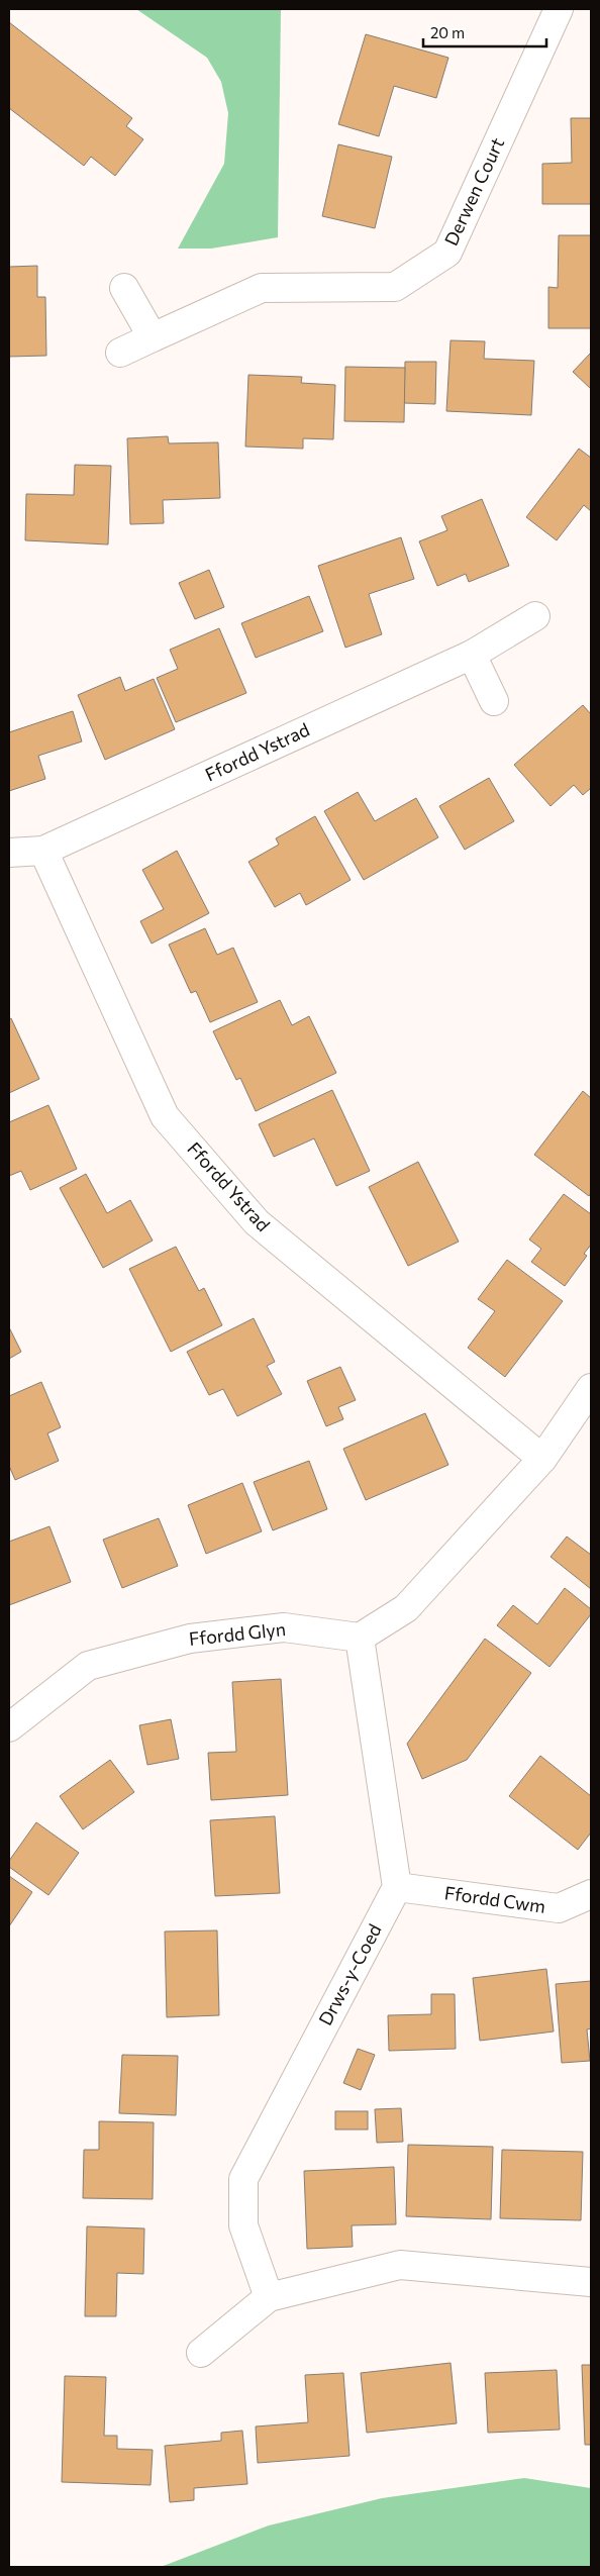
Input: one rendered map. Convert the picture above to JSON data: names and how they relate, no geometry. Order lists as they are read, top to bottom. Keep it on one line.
{"streets":{"street":["Derwen Court","Ffordd Ystrad","Ffordd Glyn","Ffordd Cwm","Drws-y-Coed"]},"crossings":[["Ffordd Cwm","Drws-y-Coed"]],"scale_bar":"20 m"}
